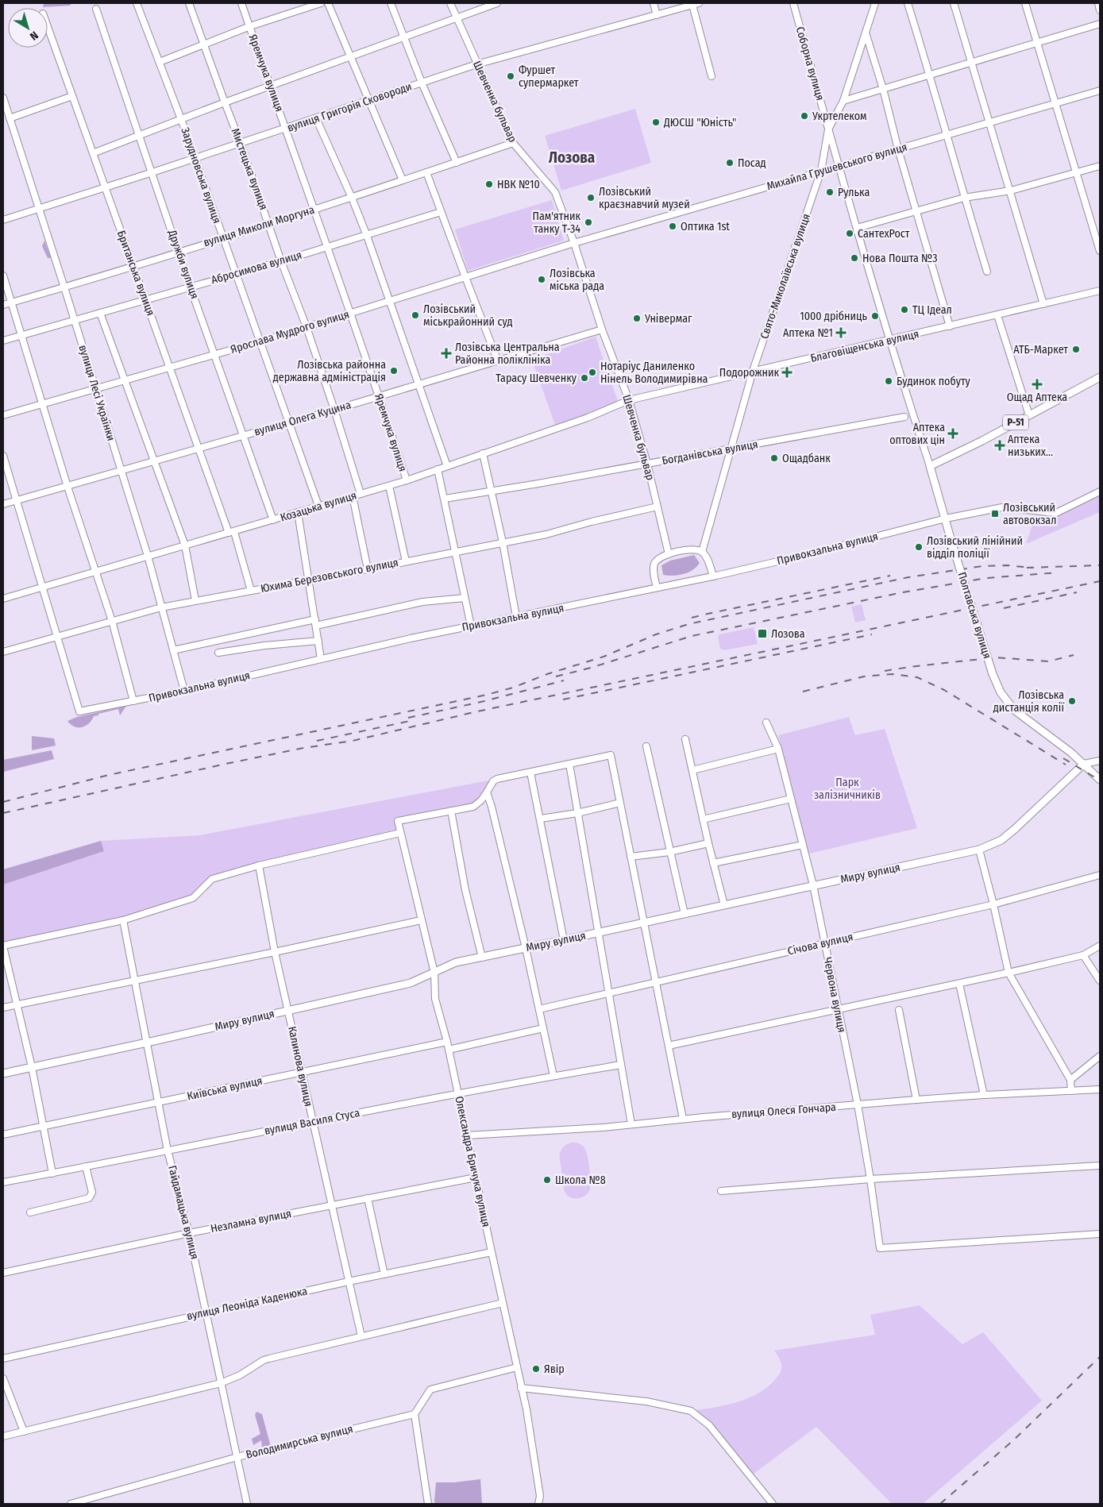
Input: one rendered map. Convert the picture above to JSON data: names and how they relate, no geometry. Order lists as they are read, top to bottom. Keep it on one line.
{"streets":{"main road":["Р-51","Полтавська вулиця","Миру вулиця"],"street":["Соборна вулиця","Яремчука вулиця","Шевченка бульвар","вулиця Григорія Сковороди","Михайла Грушевського вулиця","Мистецька вулиця","Зарудновська вулиця","вулиця Миколи Моргуна","Дружби вулиця","Абросимова вулиця","Британська вулиця","Свято-Миколаївська вулиця","Ярослава Мудрого вулиця","Благовіщенська вулиця","вулиця Лесі Українки","вулиця Олега Куцина","Богданівська вулиця","Козацька вулиця","Привокзальна вулиця","Юхима Березовського вулиця","Січова вулиця","Червона вулиця","Калинова вулиця","Київська вулиця","вулиця Олеся Гончара","вулиця Василя Стуса","Олександра Бричука вулиця","Гайдамацька вулиця","Незламна вулиця","вулиця Леоніда Каденюка","Володимирська вулиця"]},"crossings":[["Соборна вулиця","Михайла Грушевського вулиця"],["Соборна вулиця","Свято-Миколаївська вулиця"],["Соборна вулиця","Благовіщенська вулиця"],["Соборна вулиця","Р-51"],["Соборна вулиця","Полтавська вулиця"],["Яремчука вулиця","вулиця Григорія Сковороди"],["Яремчука вулиця","вулиця Миколи Моргуна"],["Яремчука вулиця","Абросимова вулиця"],["Яремчука вулиця","Ярослава Мудрого вулиця"],["Яремчука вулиця","вулиця Олега Куцина"],["Яремчука вулиця","Козацька вулиця"],["Шевченка бульвар","вулиця Григорія Сковороди"],["Шевченка бульвар","Михайла Грушевського вулиця"],["Шевченка бульвар","вулиця Миколи Моргуна"],["Шевченка бульвар","Ярослава Мудрого вулиця"],["Шевченка бульвар","Благовіщенська вулиця"],["Шевченка бульвар","вулиця Олега Куцина"],["Шевченка бульвар","Богданівська вулиця"],["Шевченка бульвар","Козацька вулиця"],["Шевченка бульвар","Юхима Березовського вулиця"],["вулиця Григорія Сковороди","Мистецька вулиця"],["вулиця Григорія Сковороди","Зарудновська вулиця"],["вулиця Григорія Сковороди","Дружби вулиця"],["вулиця Григорія Сковороди","Британська вулиця"],["вулиця Григорія Сковороди","вулиця Лесі Українки"],["Михайла Грушевського вулиця","Свято-Миколаївська вулиця"],["Михайла Грушевського вулиця","Ярослава Мудрого вулиця"],["Мистецька вулиця","вулиця Миколи Моргуна"],["Мистецька вулиця","Абросимова вулиця"],["Мистецька вулиця","Ярослава Мудрого вулиця"],["Мистецька вулиця","вулиця Олега Куцина"],["Мистецька вулиця","Козацька вулиця"],["Зарудновська вулиця","вулиця Миколи Моргуна"],["Зарудновська вулиця","Абросимова вулиця"],["Зарудновська вулиця","Ярослава Мудрого вулиця"],["Зарудновська вулиця","вулиця Олега Куцина"],["Зарудновська вулиця","Козацька вулиця"],["вулиця Миколи Моргуна","Дружби вулиця"],["вулиця Миколи Моргуна","Британська вулиця"],["вулиця Миколи Моргуна","вулиця Лесі Українки"],["Дружби вулиця","Абросимова вулиця"],["Дружби вулиця","Ярослава Мудрого вулиця"],["Дружби вулиця","вулиця Олега Куцина"],["Дружби вулиця","Козацька вулиця"],["Абросимова вулиця","Британська вулиця"],["Абросимова вулиця","вулиця Лесі Українки"],["Британська вулиця","Ярослава Мудрого вулиця"],["Британська вулиця","вулиця Олега Куцина"],["Британська вулиця","Козацька вулиця"],["Британська вулиця","Юхима Березовського вулиця"],["Свято-Миколаївська вулиця","Благовіщенська вулиця"],["Свято-Миколаївська вулиця","Богданівська вулиця"],["Ярослава Мудрого вулиця","вулиця Лесі Українки"],["Благовіщенська вулиця","Козацька вулиця"],["вулиця Лесі Українки","вулиця Олега Куцина"],["вулиця Лесі Українки","Козацька вулиця"],["вулиця Лесі Українки","Привокзальна вулиця"],["вулиця Лесі Українки","Юхима Березовського вулиця"],["Р-51","Полтавська вулиця"],["Привокзальна вулиця","Юхима Березовського вулиця"],["Привокзальна вулиця","Полтавська вулиця"],["Полтавська вулиця","Миру вулиця"],["Миру вулиця","Червона вулиця"],["Миру вулиця","Калинова вулиця"],["Миру вулиця","Олександра Бричука вулиця"],["Миру вулиця","Гайдамацька вулиця"],["Січова вулиця","Червона вулиця"],["Червона вулиця","вулиця Олеся Гончара"],["Калинова вулиця","Київська вулиця"],["Калинова вулиця","вулиця Василя Стуса"],["Калинова вулиця","Незламна вулиця"],["Калинова вулиця","вулиця Леоніда Каденюка"],["Київська вулиця","Олександра Бричука вулиця"],["Київська вулиця","Гайдамацька вулиця"],["вулиця Олеся Гончара","Олександра Бричука вулиця"],["вулиця Василя Стуса","Олександра Бричука вулиця"],["вулиця Василя Стуса","Гайдамацька вулиця"],["Олександра Бричука вулиця","Незламна вулиця"],["Олександра Бричука вулиця","вулиця Леоніда Каденюка"],["Гайдамацька вулиця","Незламна вулиця"],["Гайдамацька вулиця","вулиця Леоніда Каденюка"],["Гайдамацька вулиця","Володимирська вулиця"]],"districts":["Лозова"],"parks":["Парк залізничників"],"places":{"other":["Фуршет супермаркет","Укртелеком","ДЮСШ \"Юність\"","Посад","НВК №10","Рулька","Лозівський краєзнавчий музей","Пам'ятник танку Т-34","Оптика 1st","СантехРост","Нова Пошта №3","Лозівська міська рада","ТЦ Ідеал","Лозівський міськрайонний суд","1000 дрібниць","Універмаг","АТБ-Маркет","Лозівська районна державна адміністрація","Нотаріус Даниленко Нінель Володимирівна","Тарасу Шевченку","Будинок побуту","Ощадбанк","Лозівський лінійний відділ поліції","Лозівська дистанція колії","Школа №8","Явiр"],"health":["Аптека №1","Лозівська Центральна Районна поліклініка","Подорожник","Ощад Аптека","Аптека оптових цін","Аптека низьких..."],"transit":["Лозівський автовокзал","Лозова"]},"north":"bottom right"}
